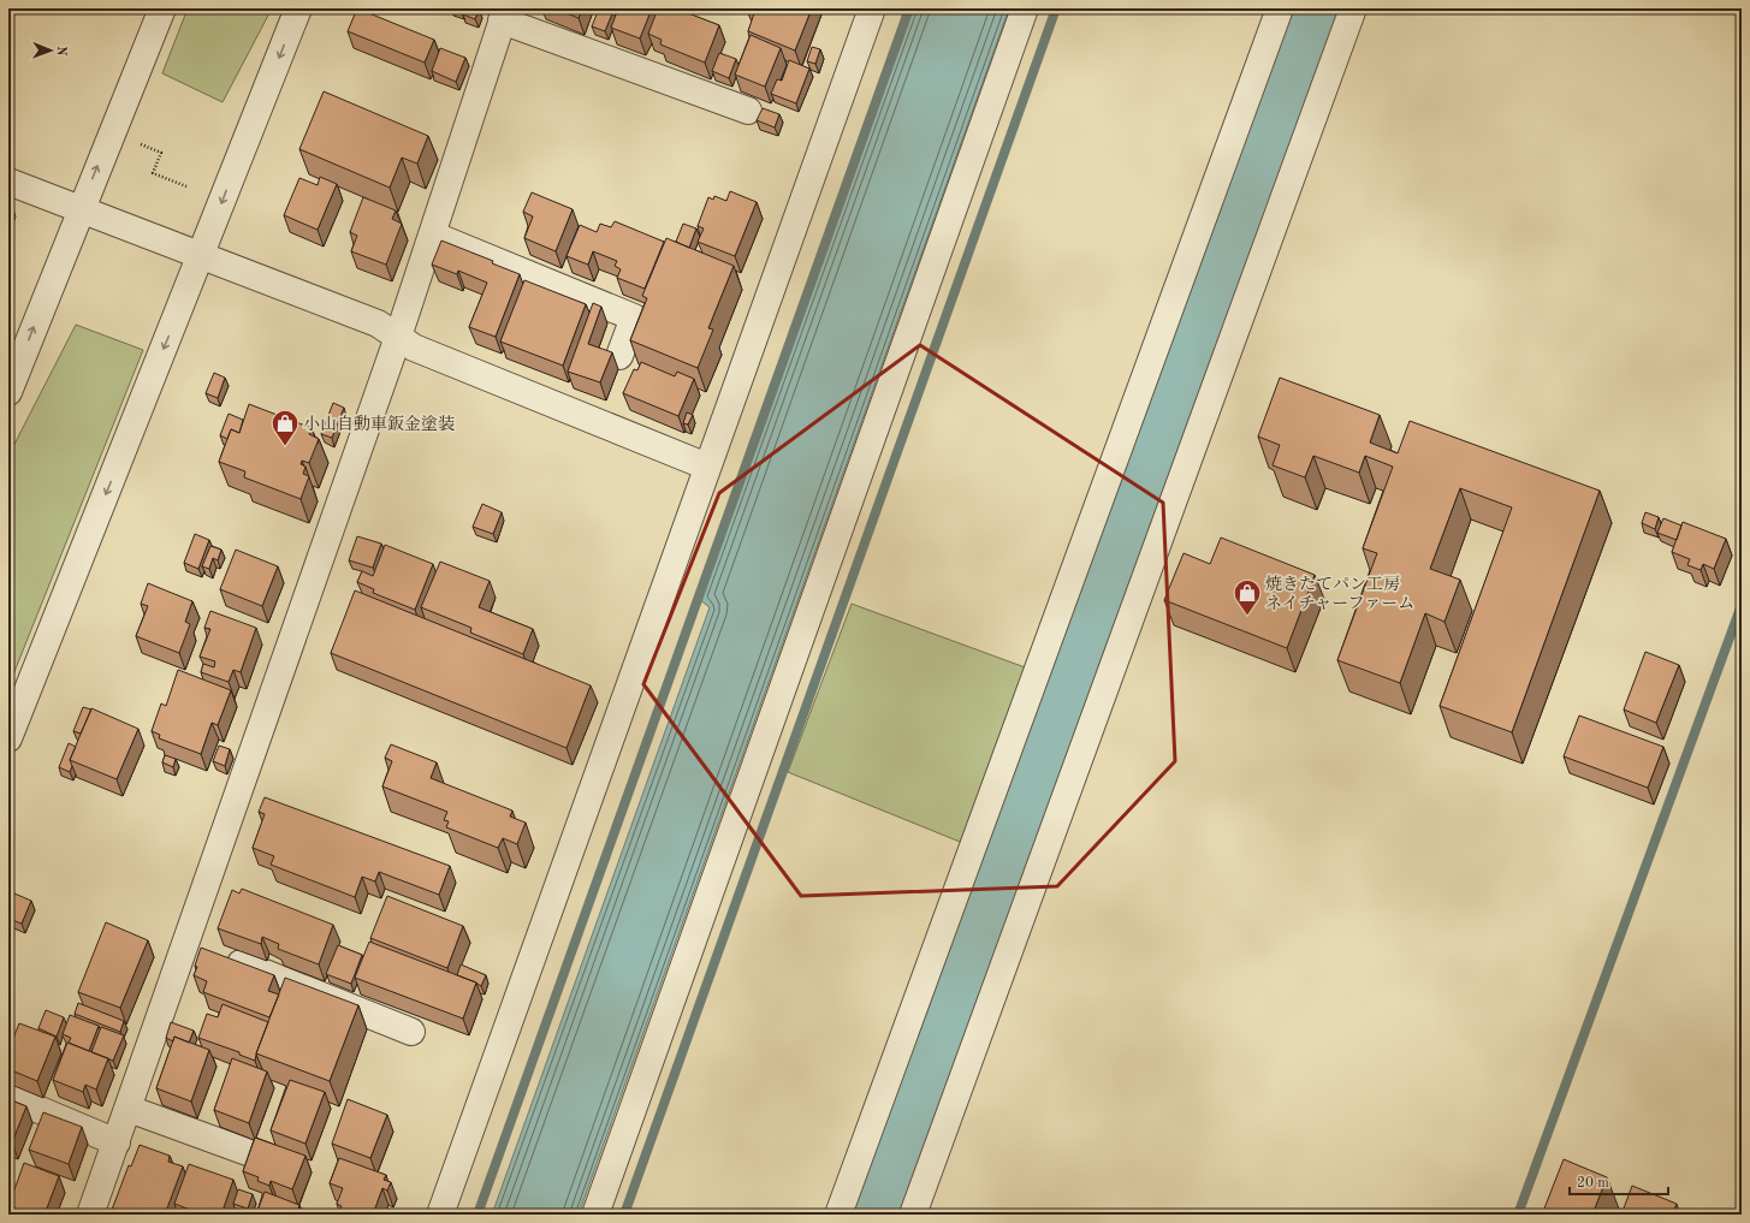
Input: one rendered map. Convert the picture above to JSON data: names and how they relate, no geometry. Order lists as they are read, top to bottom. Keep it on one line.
{"places":{"shop":["小山自動車鈑金塗装","焼きたてパン工房 ネイチャーファーム"]},"scale_bar":"20 m","north":"right"}
